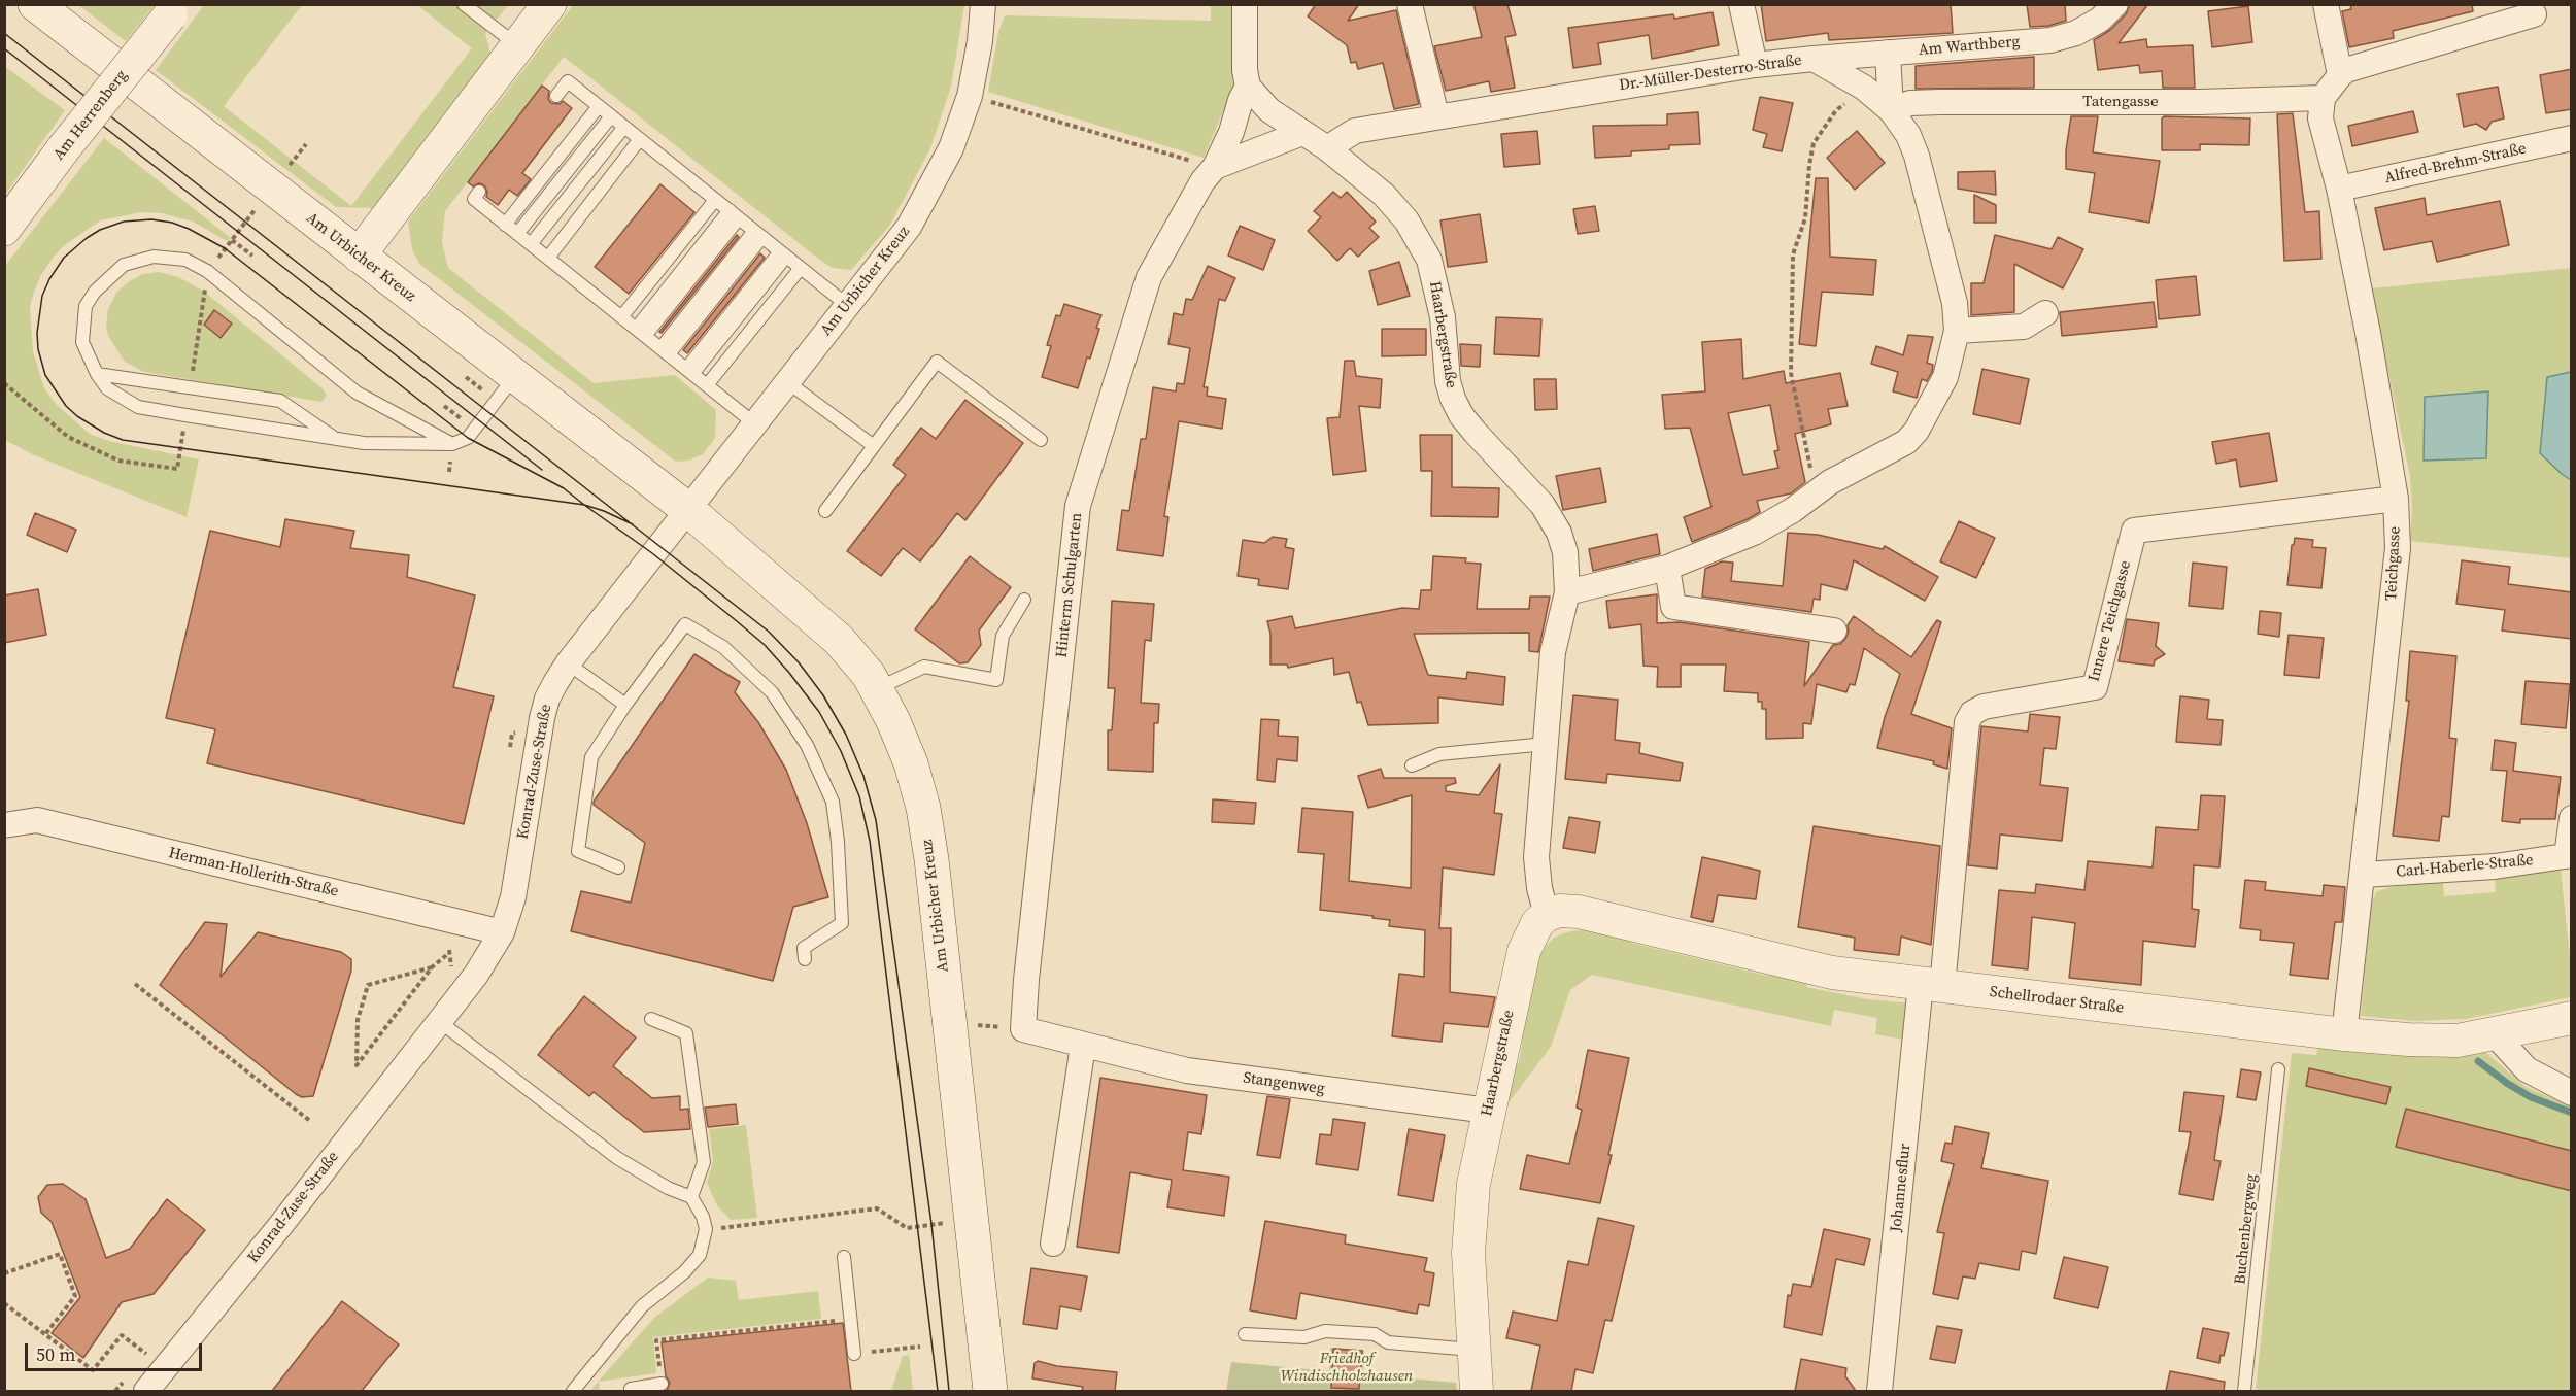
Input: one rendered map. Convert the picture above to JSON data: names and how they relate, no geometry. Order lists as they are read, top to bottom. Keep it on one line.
{"streets":{"main road":["Am Herrenberg","Am Urbicher Kreuz"],"street":["Am Warthberg","Dr.-Müller-Desterro-Straße","Tatengasse","Alfred-Brehm-Straße","Haarbergstraße","Teichgasse","Hinterm Schulgarten","Innere Teichgasse","Konrad-Zuse-Straße","Carl-Haberle-Straße","Herman-Hollerith-Straße","Schellrodaer Straße","Stangenweg","Johannesflur"],"lane":["Buchenbergweg"]},"crossings":[["Am Warthberg","Dr.-Müller-Desterro-Straße"],["Dr.-Müller-Desterro-Straße","Tatengasse"],["Dr.-Müller-Desterro-Straße","Haarbergstraße"],["Tatengasse","Teichgasse"],["Alfred-Brehm-Straße","Teichgasse"],["Am Urbicher Kreuz","Konrad-Zuse-Straße"],["Haarbergstraße","Hinterm Schulgarten"],["Haarbergstraße","Schellrodaer Straße"],["Haarbergstraße","Stangenweg"],["Teichgasse","Innere Teichgasse"],["Teichgasse","Carl-Haberle-Straße"],["Teichgasse","Schellrodaer Straße"],["Hinterm Schulgarten","Stangenweg"],["Innere Teichgasse","Schellrodaer Straße"],["Innere Teichgasse","Johannesflur"],["Konrad-Zuse-Straße","Herman-Hollerith-Straße"],["Schellrodaer Straße","Johannesflur"]],"parks":["Friedhof Windischholzhausen"],"scale_bar":"50 m"}
